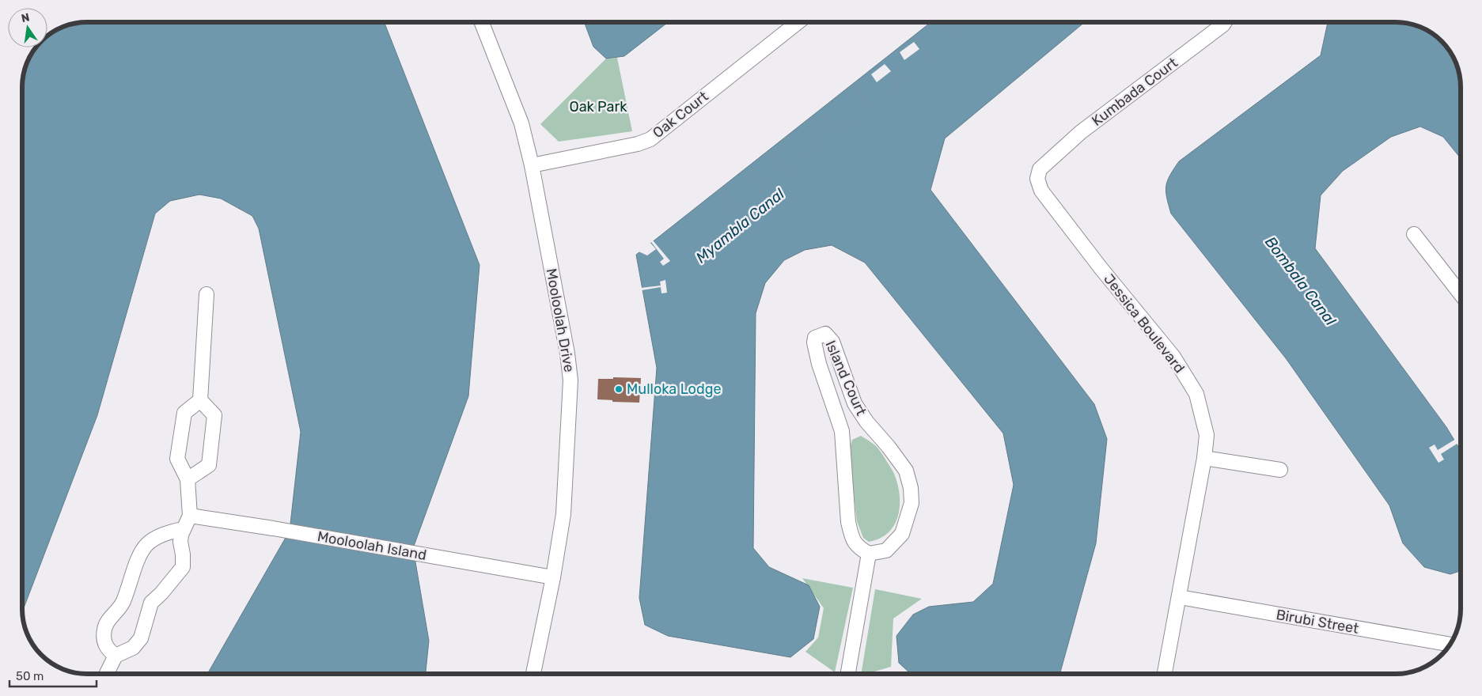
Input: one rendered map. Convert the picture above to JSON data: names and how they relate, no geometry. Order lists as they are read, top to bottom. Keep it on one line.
{"streets":{"street":["Kumbada Court","Oak Court","Mooloolah Drive","Jessica Boulevard","Island Court","Mooloolah Island","Birubi Street"]},"crossings":[["Kumbada Court","Jessica Boulevard"],["Oak Court","Mooloolah Drive"],["Mooloolah Drive","Mooloolah Island"],["Jessica Boulevard","Birubi Street"]],"water":["Myambla Canal","Bombala Canal"],"parks":["Oak Park"],"places":["Mulloka Lodge"],"scale_bar":"50 m","north":"top"}
